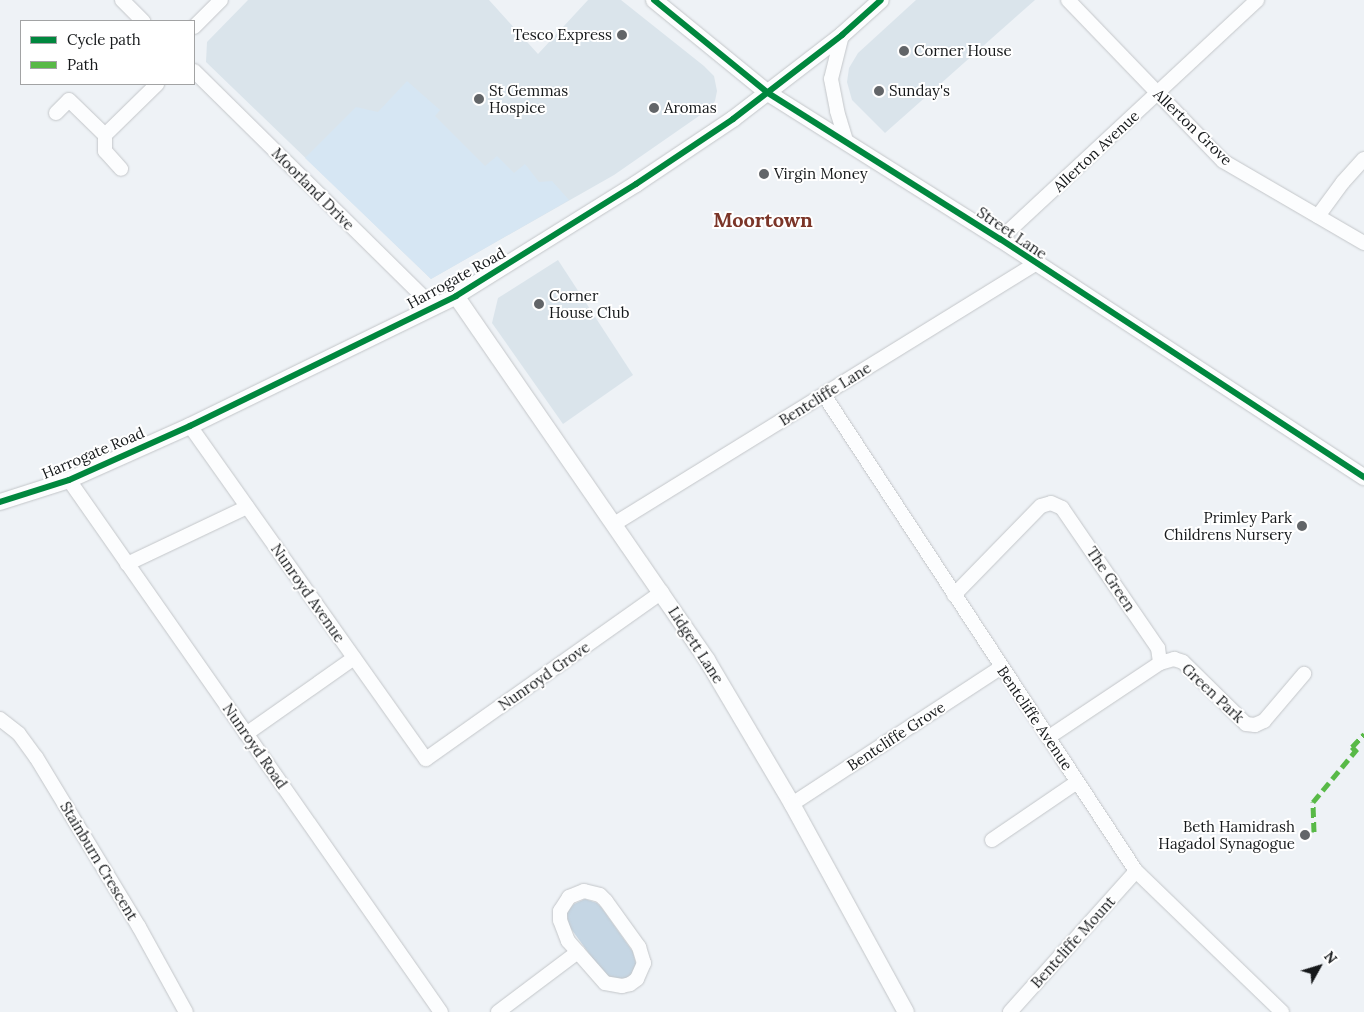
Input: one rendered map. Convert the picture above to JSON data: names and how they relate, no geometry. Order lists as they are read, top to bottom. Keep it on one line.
{"streets":{"street":["Allerton Grove","Allerton Avenue","Moorland Drive","Street Lane","Harrogate Road","Bentcliffe Lane","The Green","Nunroyd Avenue","Lidgett Lane","Nunroyd Grove","Green Park","Bentcliffe Avenue","Bentcliffe Grove","Nunroyd Road","Stainburn Crescent","Bentcliffe Mount"]},"crossings":[["Allerton Grove","Allerton Avenue"],["Allerton Avenue","Street Lane"],["Moorland Drive","Harrogate Road"],["Street Lane","Harrogate Road"],["Street Lane","Bentcliffe Lane"],["Harrogate Road","Nunroyd Avenue"],["Harrogate Road","Lidgett Lane"],["Harrogate Road","Nunroyd Road"],["Bentcliffe Lane","Lidgett Lane"],["Bentcliffe Lane","Bentcliffe Avenue"],["The Green","Green Park"],["The Green","Bentcliffe Avenue"],["Nunroyd Avenue","Nunroyd Grove"],["Lidgett Lane","Nunroyd Grove"],["Lidgett Lane","Bentcliffe Grove"],["Bentcliffe Avenue","Bentcliffe Grove"],["Bentcliffe Avenue","Bentcliffe Mount"]],"districts":["Moortown"],"places":["Tesco Express","Corner House","Sunday's","St Gemmas Hospice","Aromas","Virgin Money","Corner House Club","Primley Park Childrens Nursery","Beth Hamidrash Hagadol Synagogue"],"legend":["Cycle path","Path"],"north":"top right"}
